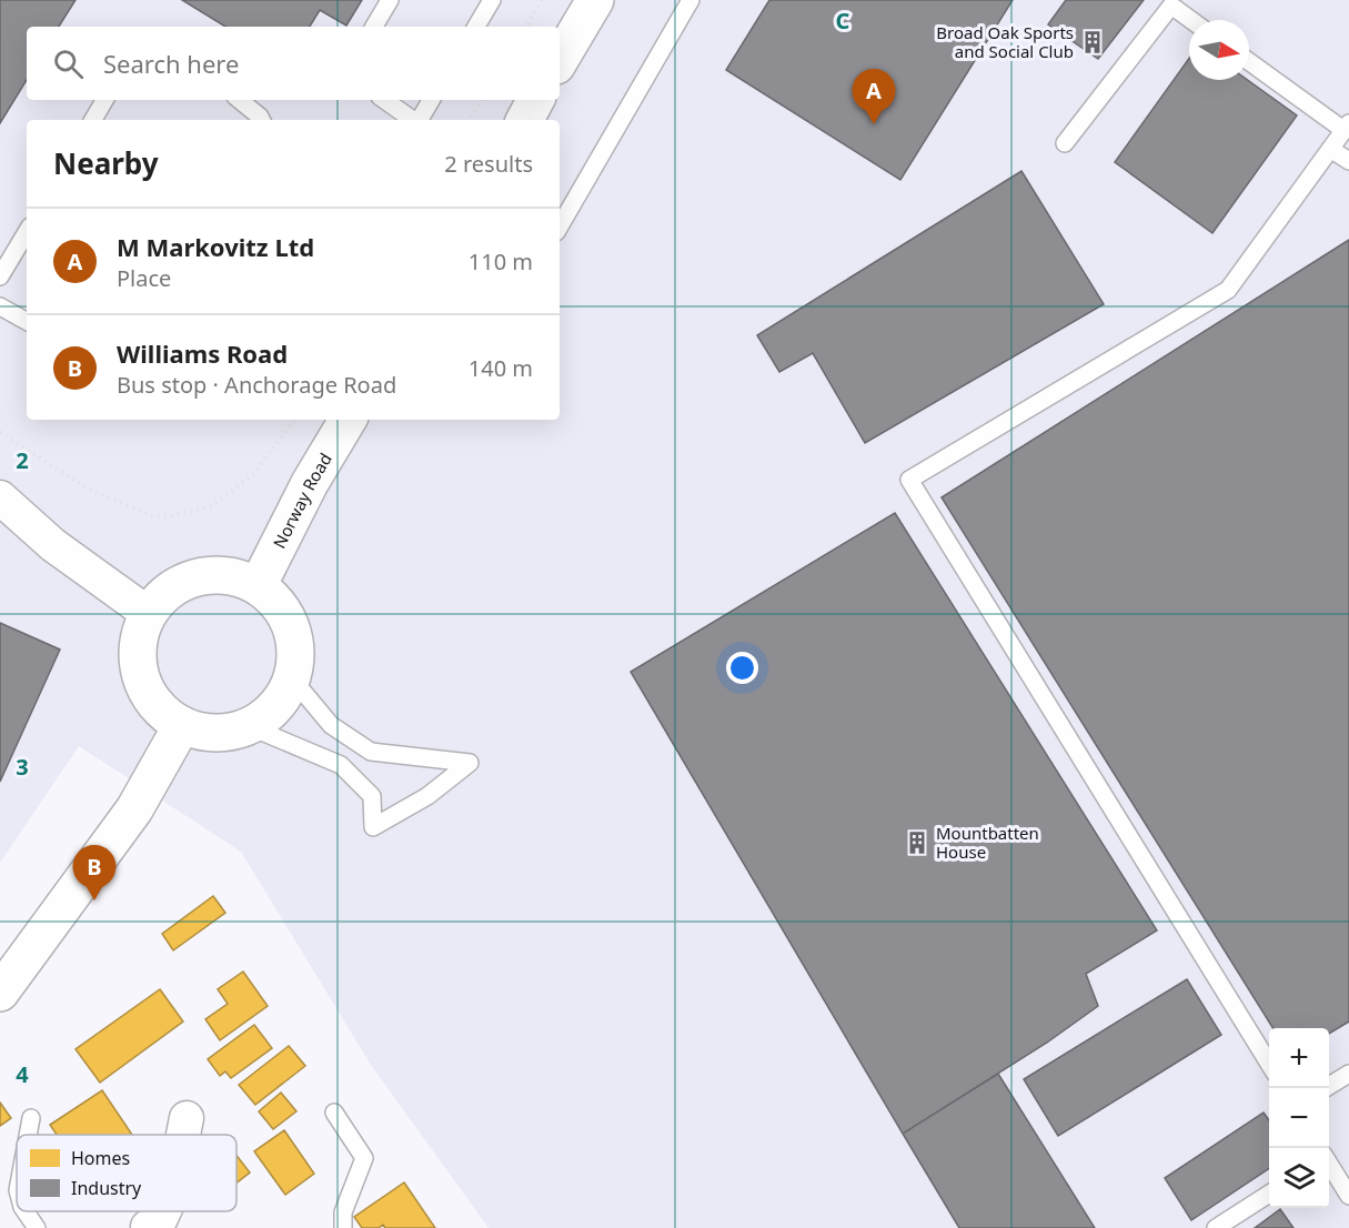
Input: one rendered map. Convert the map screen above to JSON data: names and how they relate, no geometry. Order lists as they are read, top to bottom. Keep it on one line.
{"streets":{"street":["Norway Road"]},"places":{"building":["Broad Oak Sports and Social Club","Mountbatten House"]},"legend":["Homes","Industry"],"north":"right","page":{"search":"Search here","pins":["A","B"],"heading":["Nearby","2 results"],"list":[{"mark":"A","name":"M Markovitz Ltd","note":"Place","value":"110 m"},{"mark":"B","name":"Williams Road","note":"Bus stop · Anchorage Road","value":"140 m"}],"map_buttons":["+","−"]},"grid":{"columns":["C"],"rows":["2","3","4"]}}
